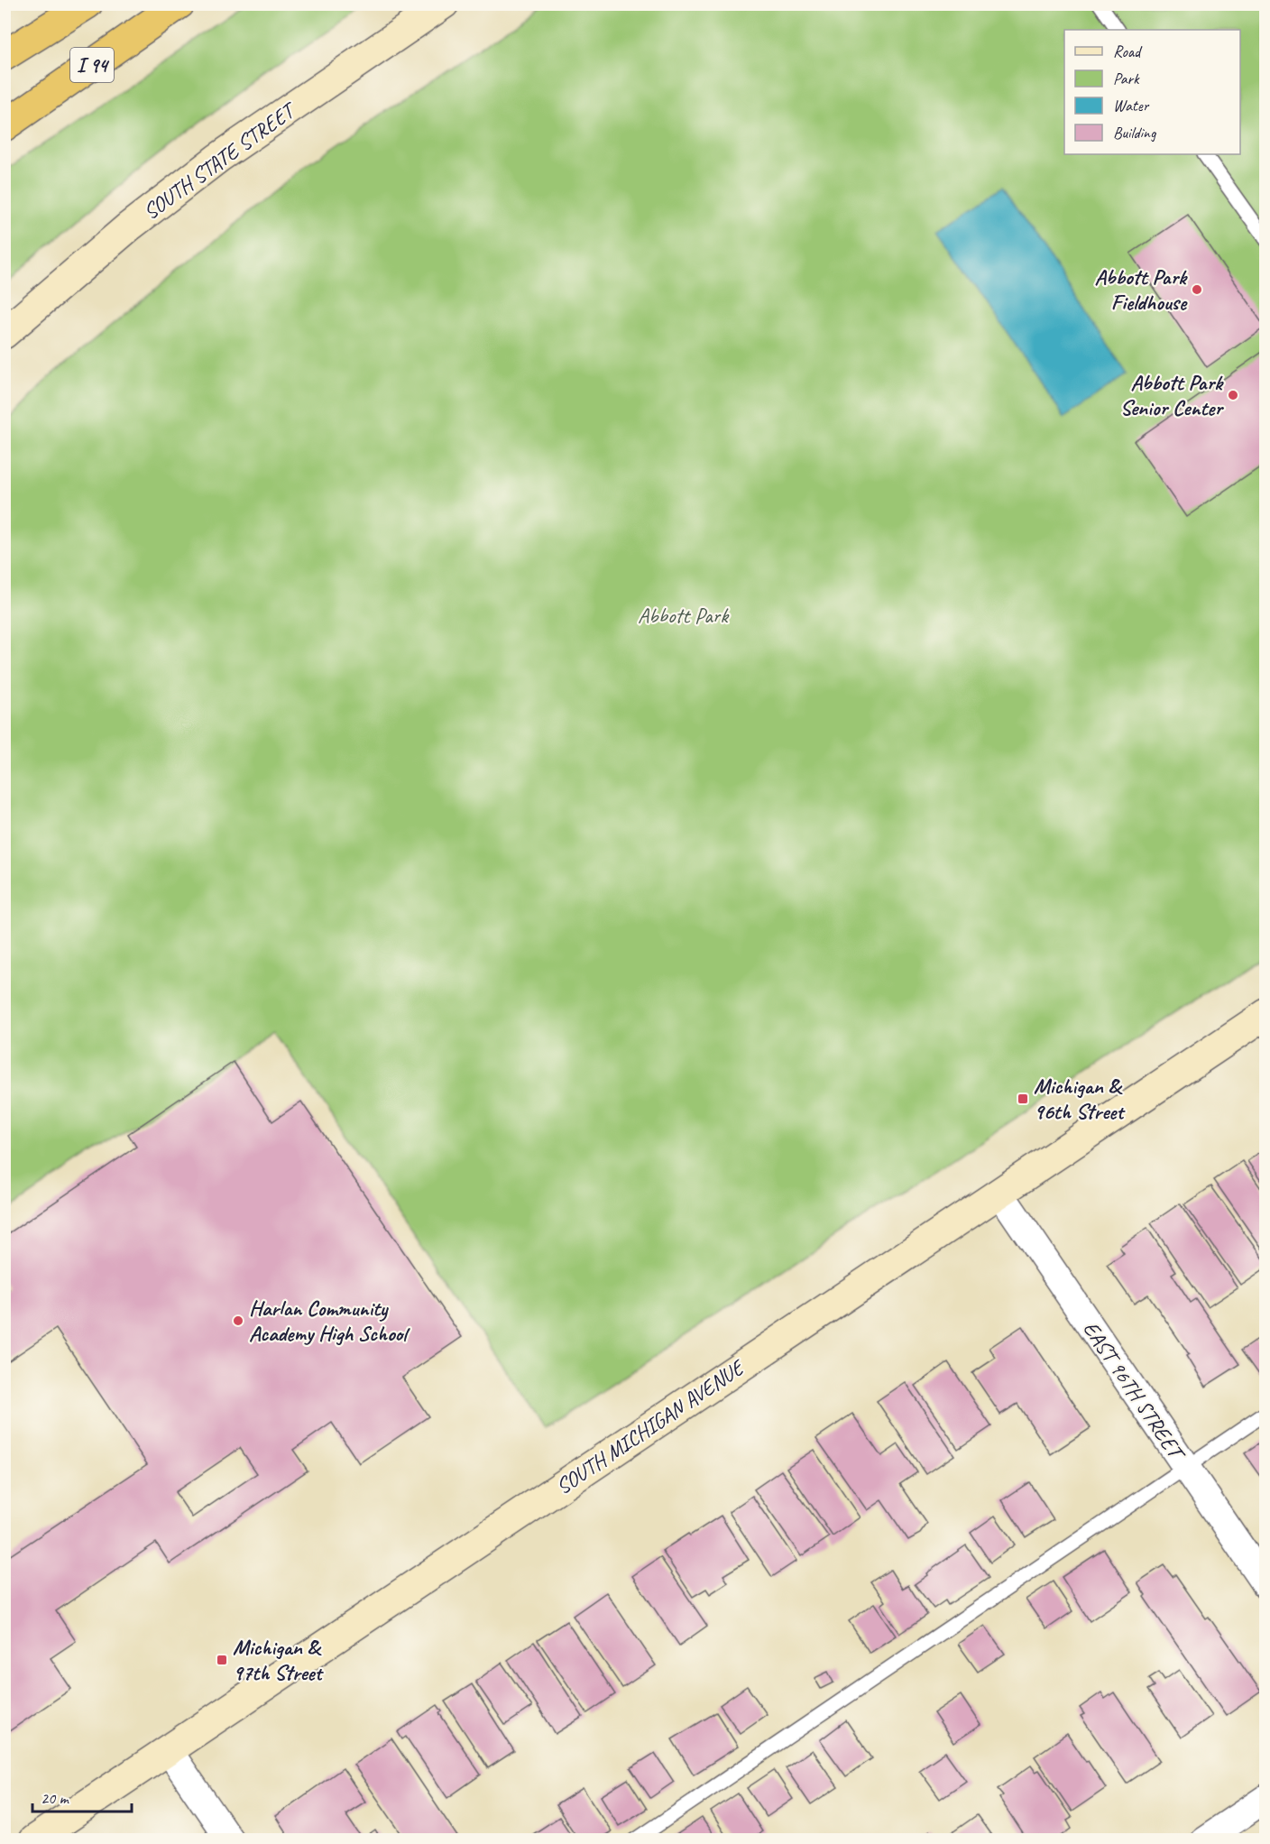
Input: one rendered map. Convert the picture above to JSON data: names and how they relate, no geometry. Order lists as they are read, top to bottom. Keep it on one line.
{"streets":{"highway":["I 94"],"main road":["SOUTH STATE STREET","SOUTH MICHIGAN AVENUE"],"street":["EAST 96TH STREET"]},"crossings":[["EAST 96TH STREET","SOUTH MICHIGAN AVENUE"]],"parks":["Abbott Park"],"places":{"other":["Abbott Park Fieldhouse","Abbott Park Senior Center","Harlan Community Academy High School"],"transit":["Michigan & 96th Street","Michigan & 97th Street"]},"legend":["Road","Park","Water","Building"],"scale_bar":"20 m"}
